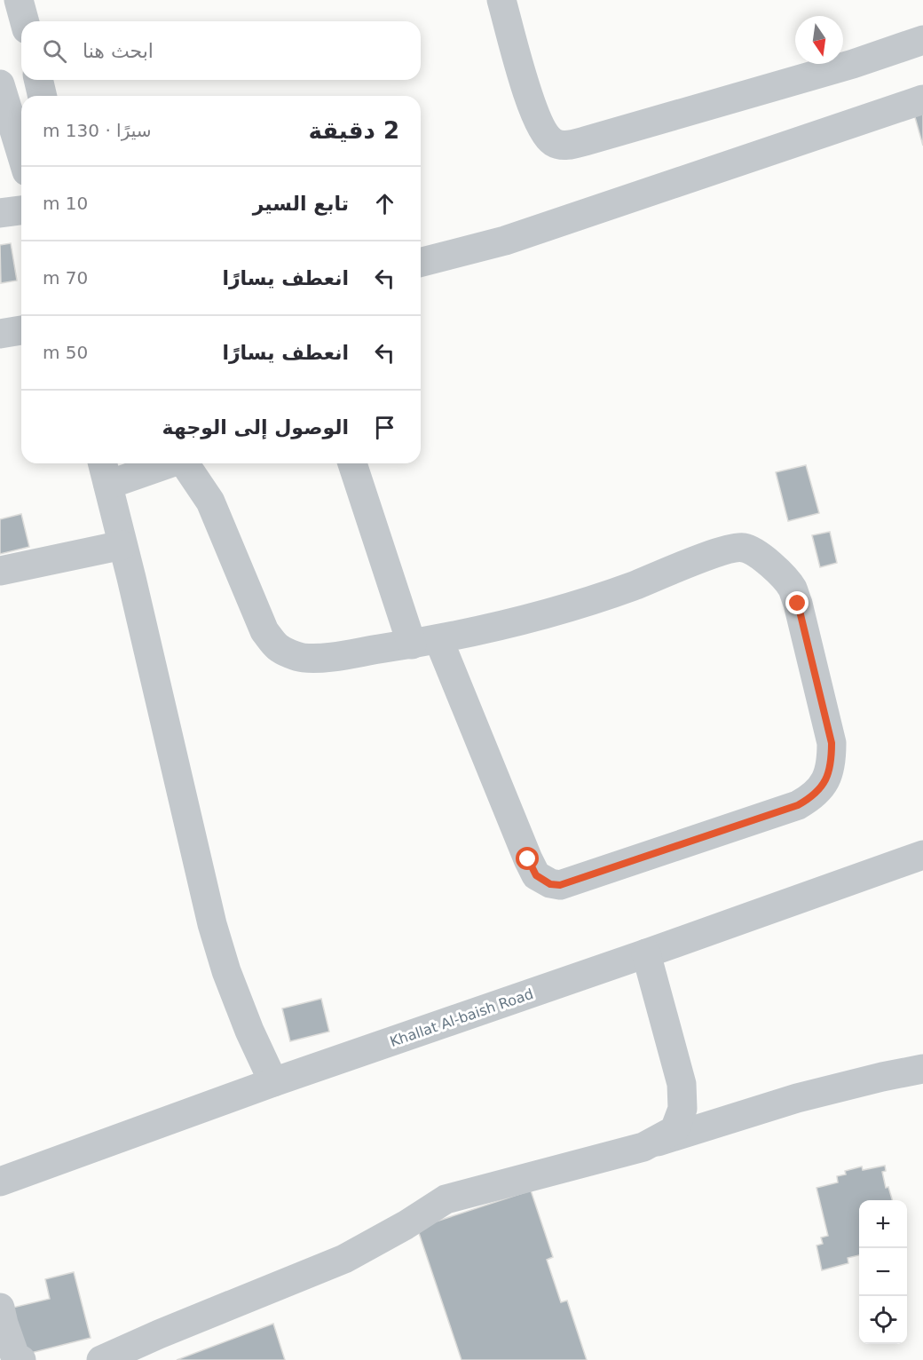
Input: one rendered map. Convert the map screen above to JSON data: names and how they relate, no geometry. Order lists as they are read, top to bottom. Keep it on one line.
{"streets":{"street":["Khallat Al-baish Road"]},"north":"bottom","page":{"search":"ابحث هنا","heading":["2 دقيقة","سيرًا · 130 m"],"list":[["تابع السير","10 m"],["انعطف يسارًا","70 m"],["انعطف يسارًا","50 m"],"الوصول إلى الوجهة"],"map_buttons":["+","−"]}}
